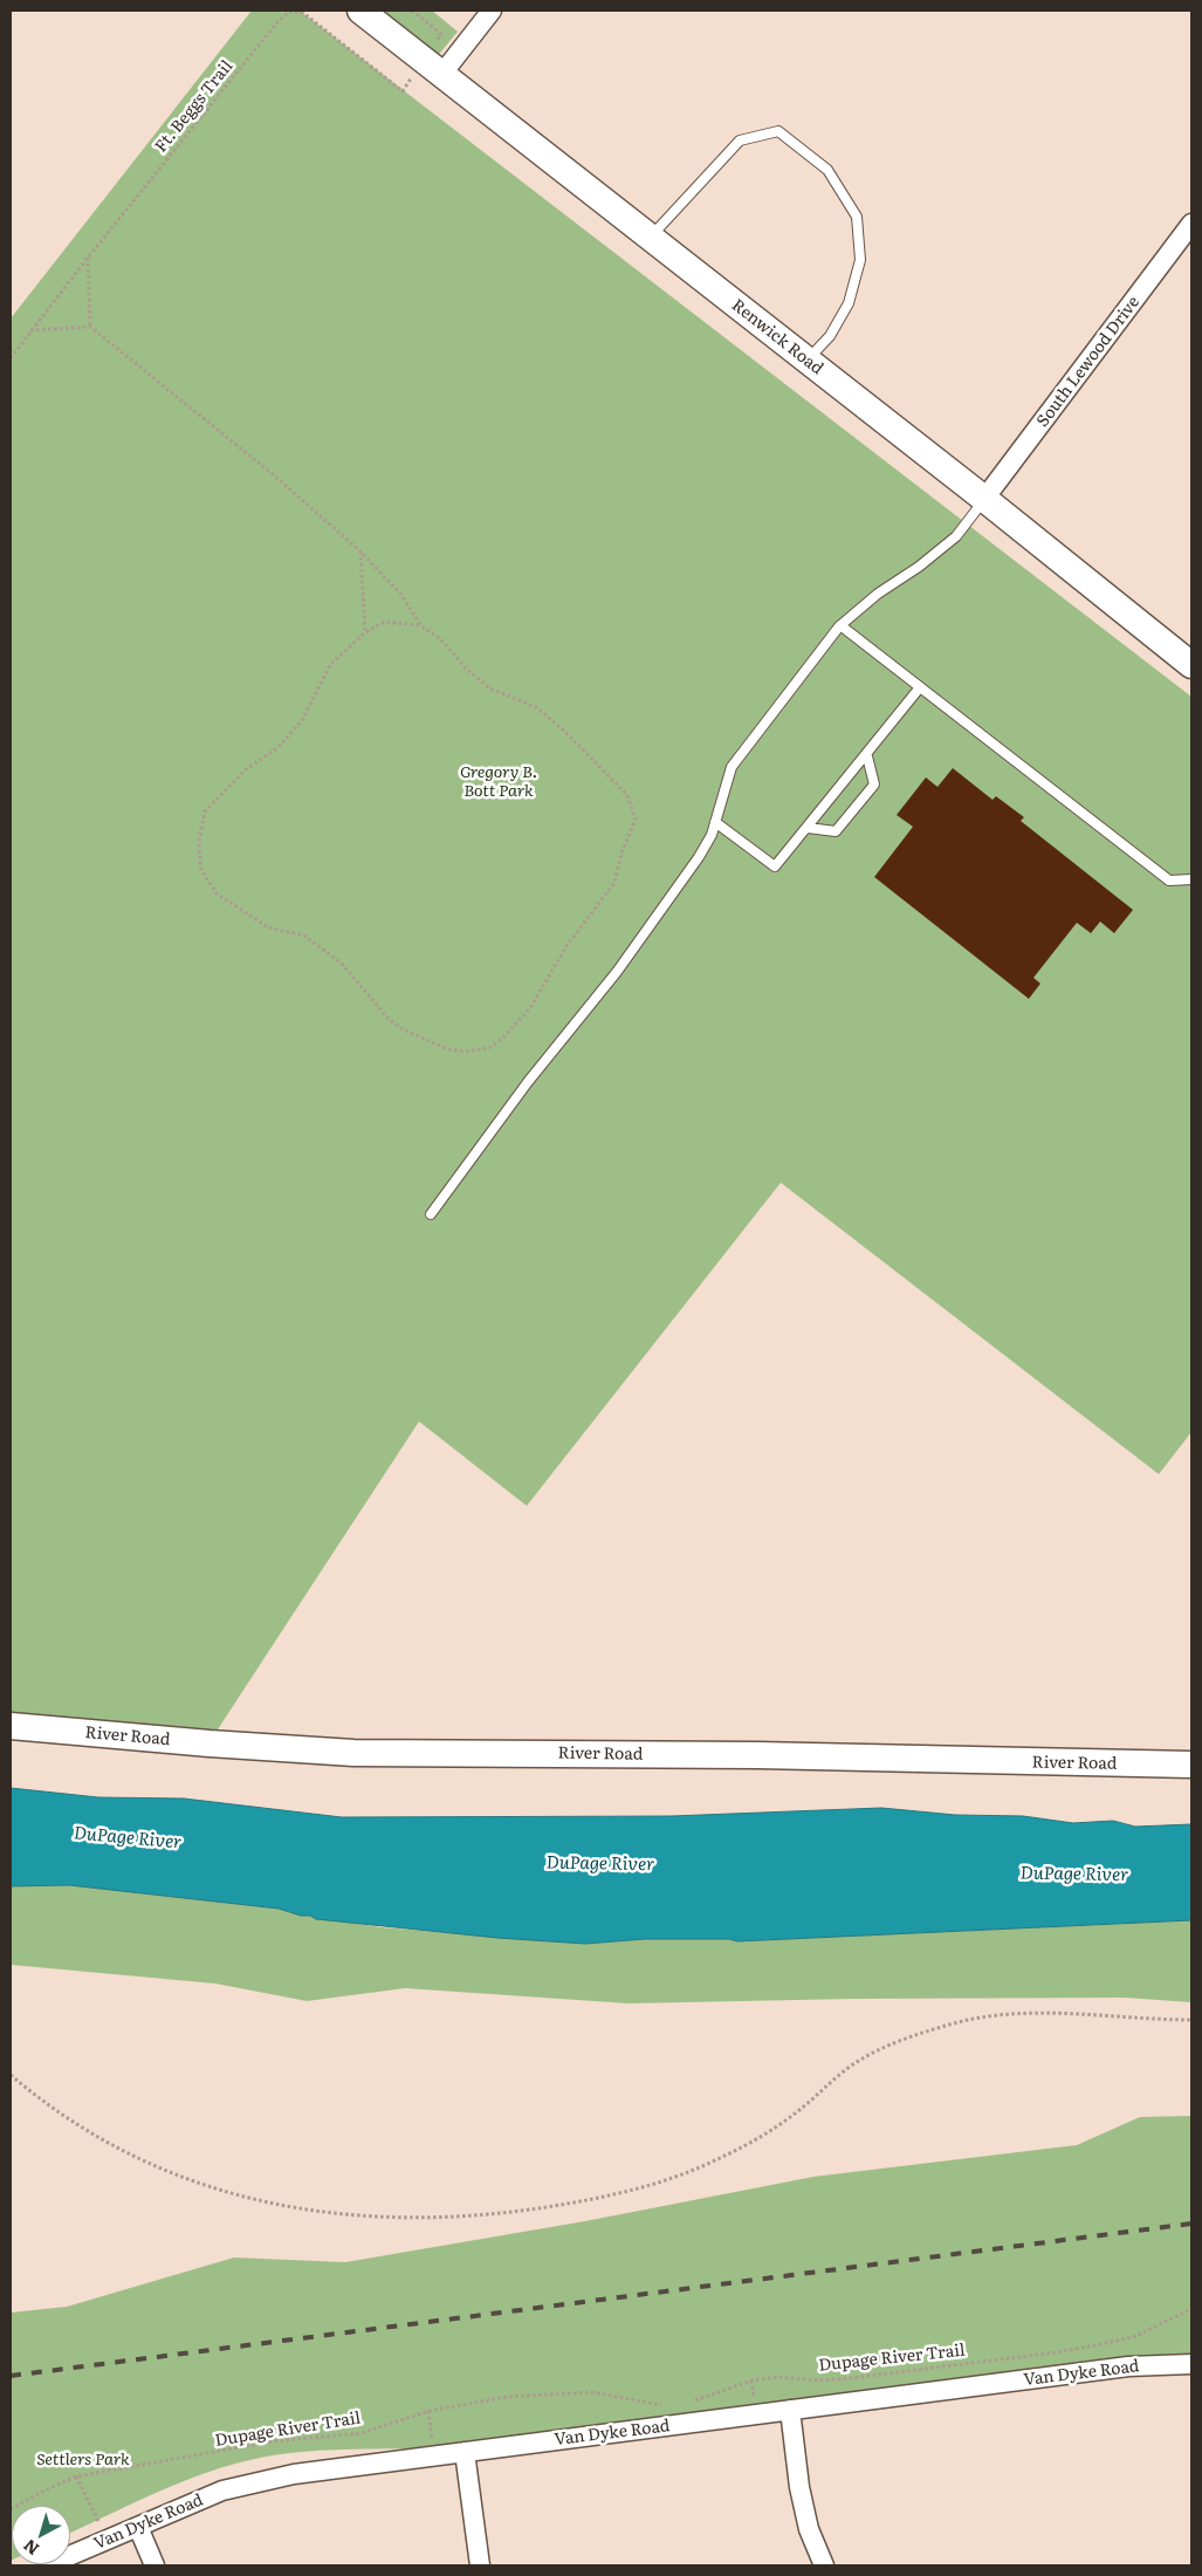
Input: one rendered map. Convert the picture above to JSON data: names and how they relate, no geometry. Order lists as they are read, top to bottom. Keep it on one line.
{"streets":{"street":["Renwick Road","South Lewood Drive","River Road","Van Dyke Road"],"path":["Ft. Beggs Trail","Dupage River Trail"]},"crossings":[["Ft. Beggs Trail","Renwick Road"],["Renwick Road","South Lewood Drive"]],"water":["DuPage River"],"parks":["Gregory B. Bott Park","Settlers Park"],"north":"bottom left"}
